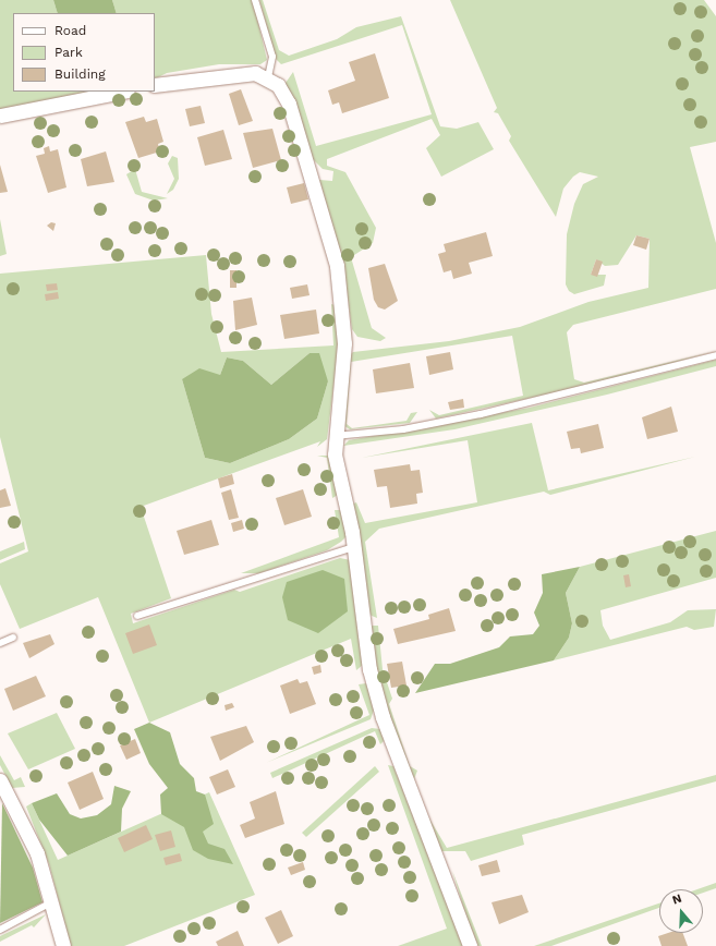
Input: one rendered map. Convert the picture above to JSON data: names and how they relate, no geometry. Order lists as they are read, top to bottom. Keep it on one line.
{"legend":["Road","Park","Building"],"north":"top"}
